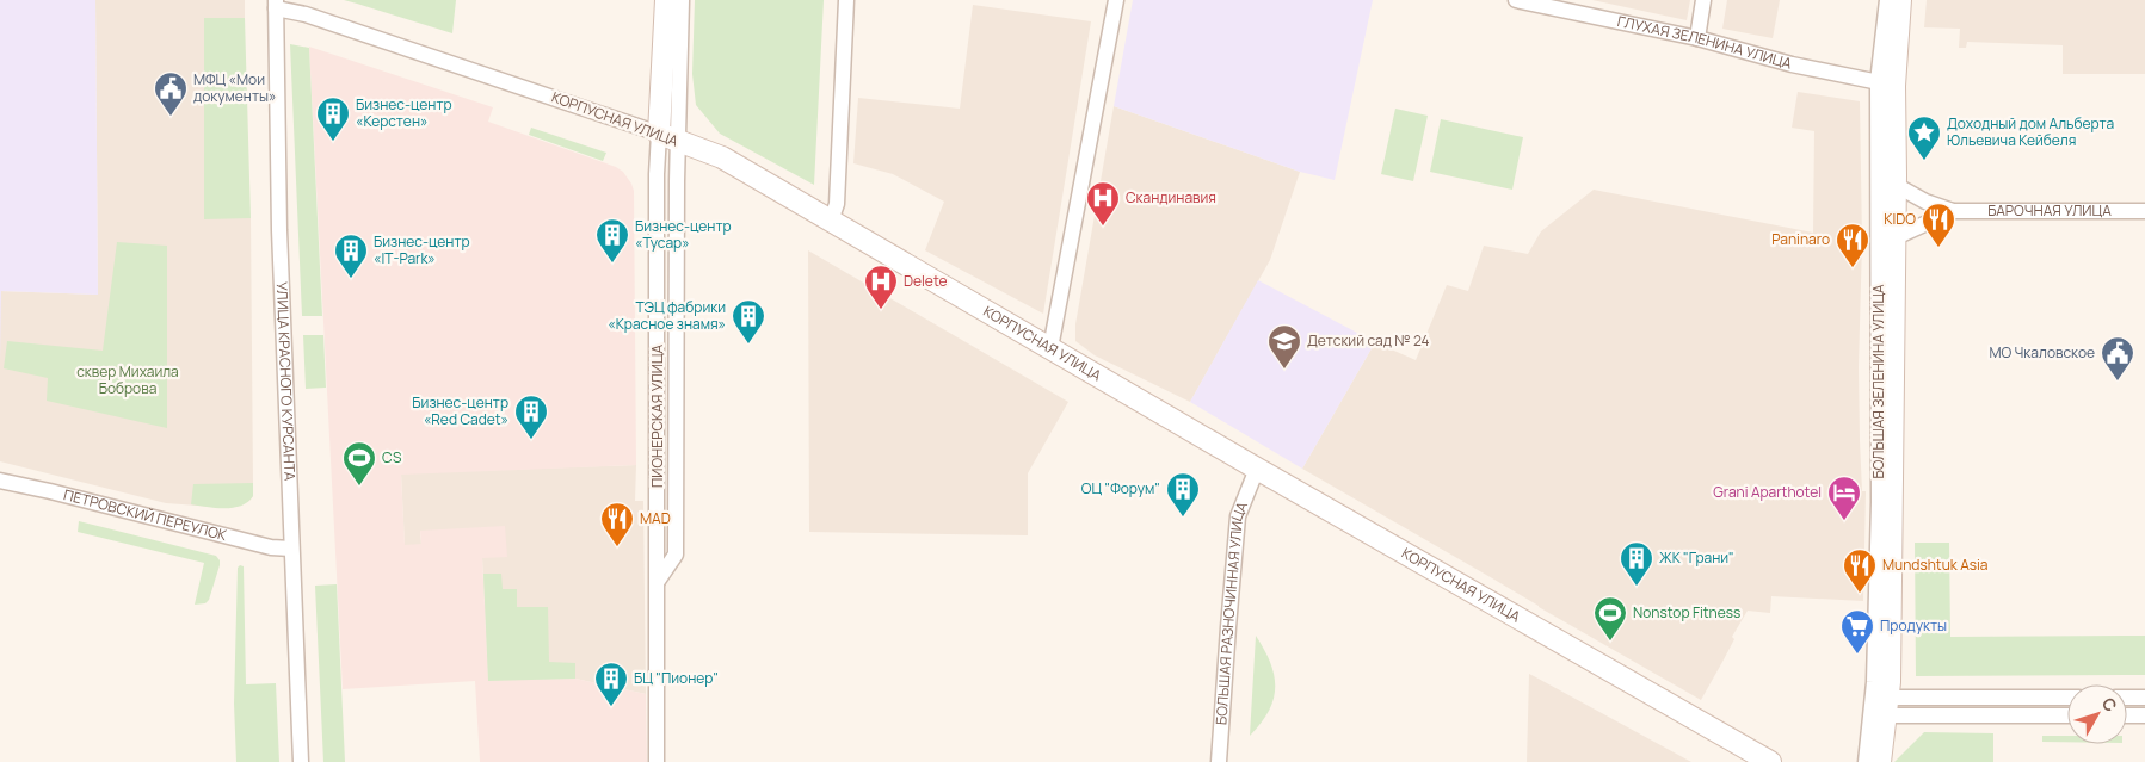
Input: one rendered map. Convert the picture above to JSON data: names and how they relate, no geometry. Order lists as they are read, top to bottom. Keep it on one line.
{"streets":{"main road":["КОРПУСНАЯ УЛИЦА","БОЛЬШАЯ ЗЕЛЕНИНА УЛИЦА","ПИОНЕРСКАЯ УЛИЦА"],"street":["ГЛУХАЯ ЗЕЛЕНИНА УЛИЦА","БАРОЧНАЯ УЛИЦА","УЛИЦА КРАСНОГО КУРСАНТА","ПЕТРОВСКИЙ ПЕРЕУЛОК","БОЛЬШАЯ РАЗНОЧИННАЯ УЛИЦА"]},"crossings":[["ГЛУХАЯ ЗЕЛЕНИНА УЛИЦА","БОЛЬШАЯ ЗЕЛЕНИНА УЛИЦА"],["КОРПУСНАЯ УЛИЦА","УЛИЦА КРАСНОГО КУРСАНТА"],["КОРПУСНАЯ УЛИЦА","ПИОНЕРСКАЯ УЛИЦА"],["КОРПУСНАЯ УЛИЦА","БОЛЬШАЯ РАЗНОЧИННАЯ УЛИЦА"],["БАРОЧНАЯ УЛИЦА","БОЛЬШАЯ ЗЕЛЕНИНА УЛИЦА"],["УЛИЦА КРАСНОГО КУРСАНТА","ПЕТРОВСКИЙ ПЕРЕУЛОК"]],"parks":["сквер Михаила Боброва"],"places":{"public building":["МФЦ «Мои документы»","МО Чкаловское"],"building":["Бизнес-центр «Керстен»","Бизнес-центр «Тусар»","Бизнес-центр «IT-Park»","ТЭЦ фабрики «Красное знамя»","Бизнес-центр «Red Cadet»","ОЦ \"Форум\"","ЖК \"Грани\"","БЦ \"Пионер\""],"place":["Доходный дом Альберта Юльевича Кейбеля"],"hospital":["Скандинавия","Delete"],"restaurant":["KIDO","Paninaro","MAD","Mundshtuk Asia"],"school or university":["Детский сад № 24"],"sports":["CS","Nonstop Fitness"],"hotel":["Grani Aparthotel"],"supermarket":["Продукты"]},"north":"top right"}
